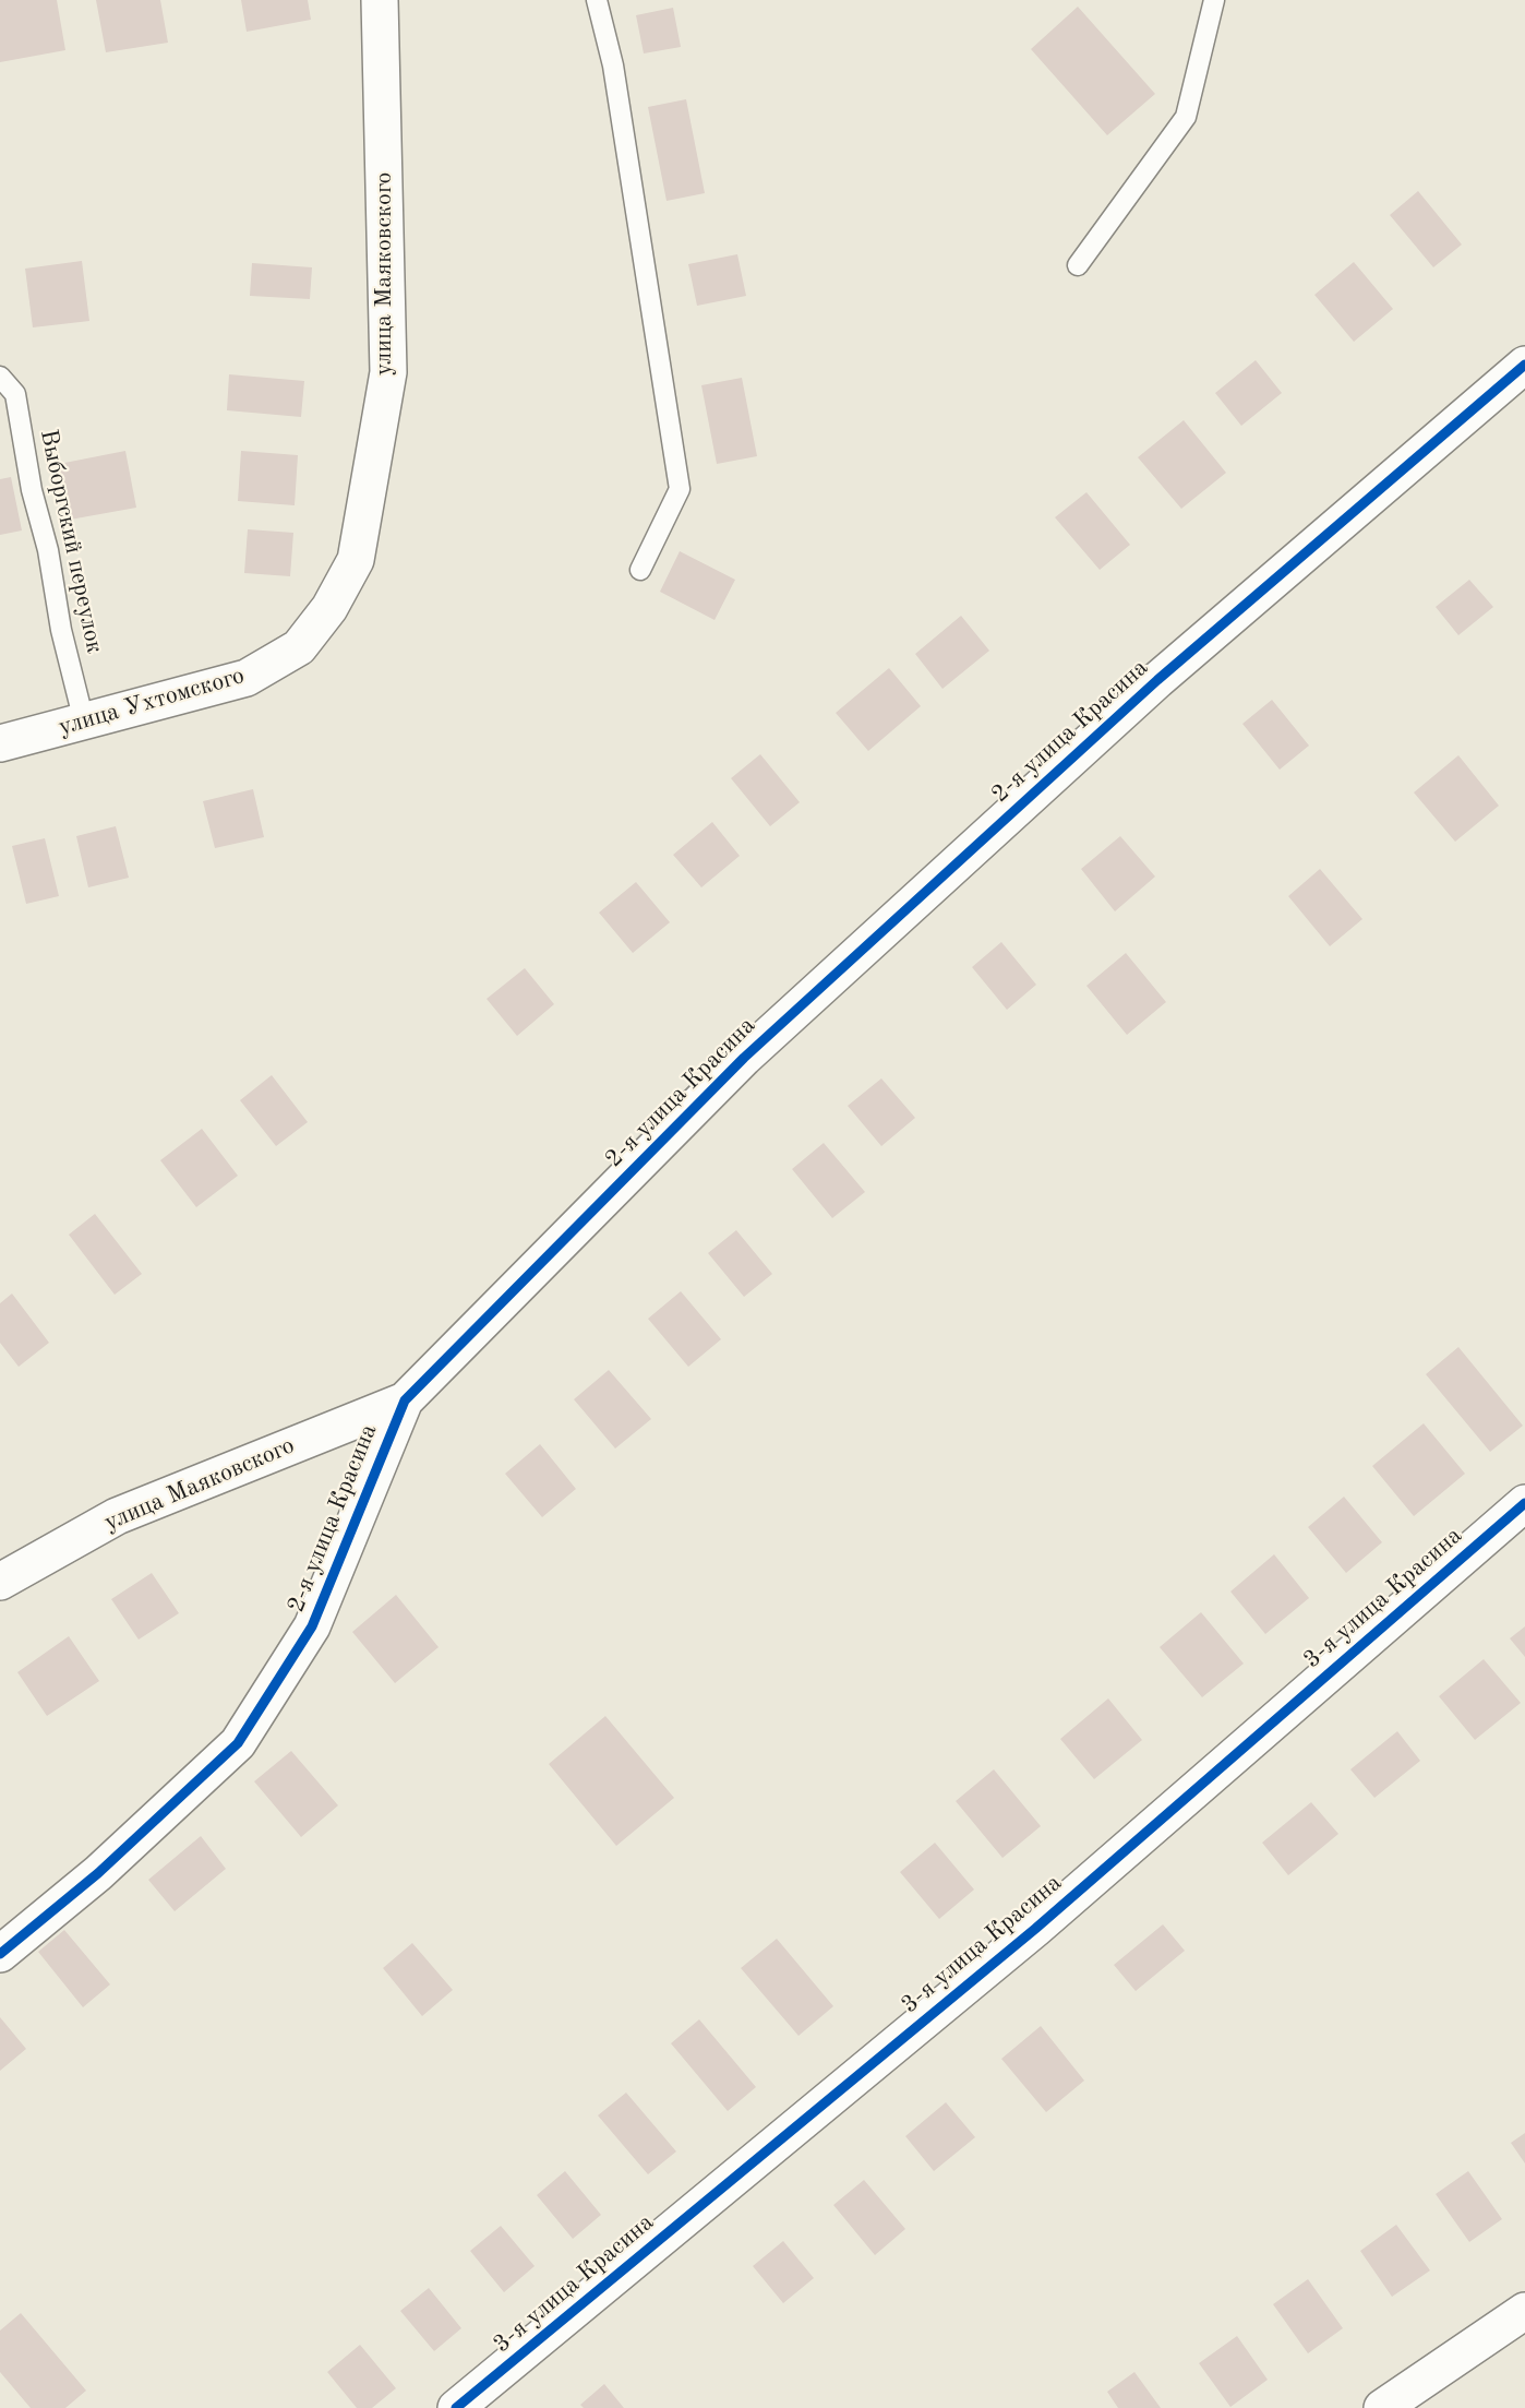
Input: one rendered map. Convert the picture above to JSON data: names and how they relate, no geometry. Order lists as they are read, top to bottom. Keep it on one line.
{"streets":{"street":["улица Маяковского","улица Ухтомского","2-я улица Красина","3-я улица Красина"],"lane":["Выборгский переулок"]},"crossings":[["улица Маяковского","улица Ухтомского"],["улица Маяковского","2-я улица Красина"],["Выборгский переулок","улица Ухтомского"]]}
